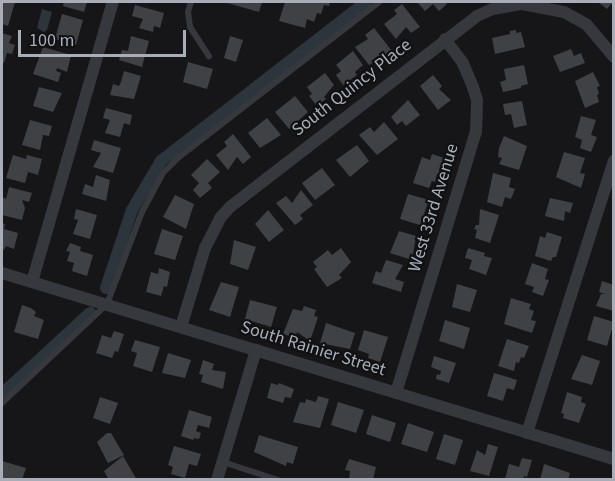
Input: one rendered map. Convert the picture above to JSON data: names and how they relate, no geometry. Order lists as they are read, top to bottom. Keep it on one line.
{"streets":{"street":["South Quincy Place","West 33rd Avenue","South Rainier Street"]},"crossings":[["South Quincy Place","West 33rd Avenue"],["South Quincy Place","South Rainier Street"],["West 33rd Avenue","South Rainier Street"]],"scale_bar":"100 m"}
